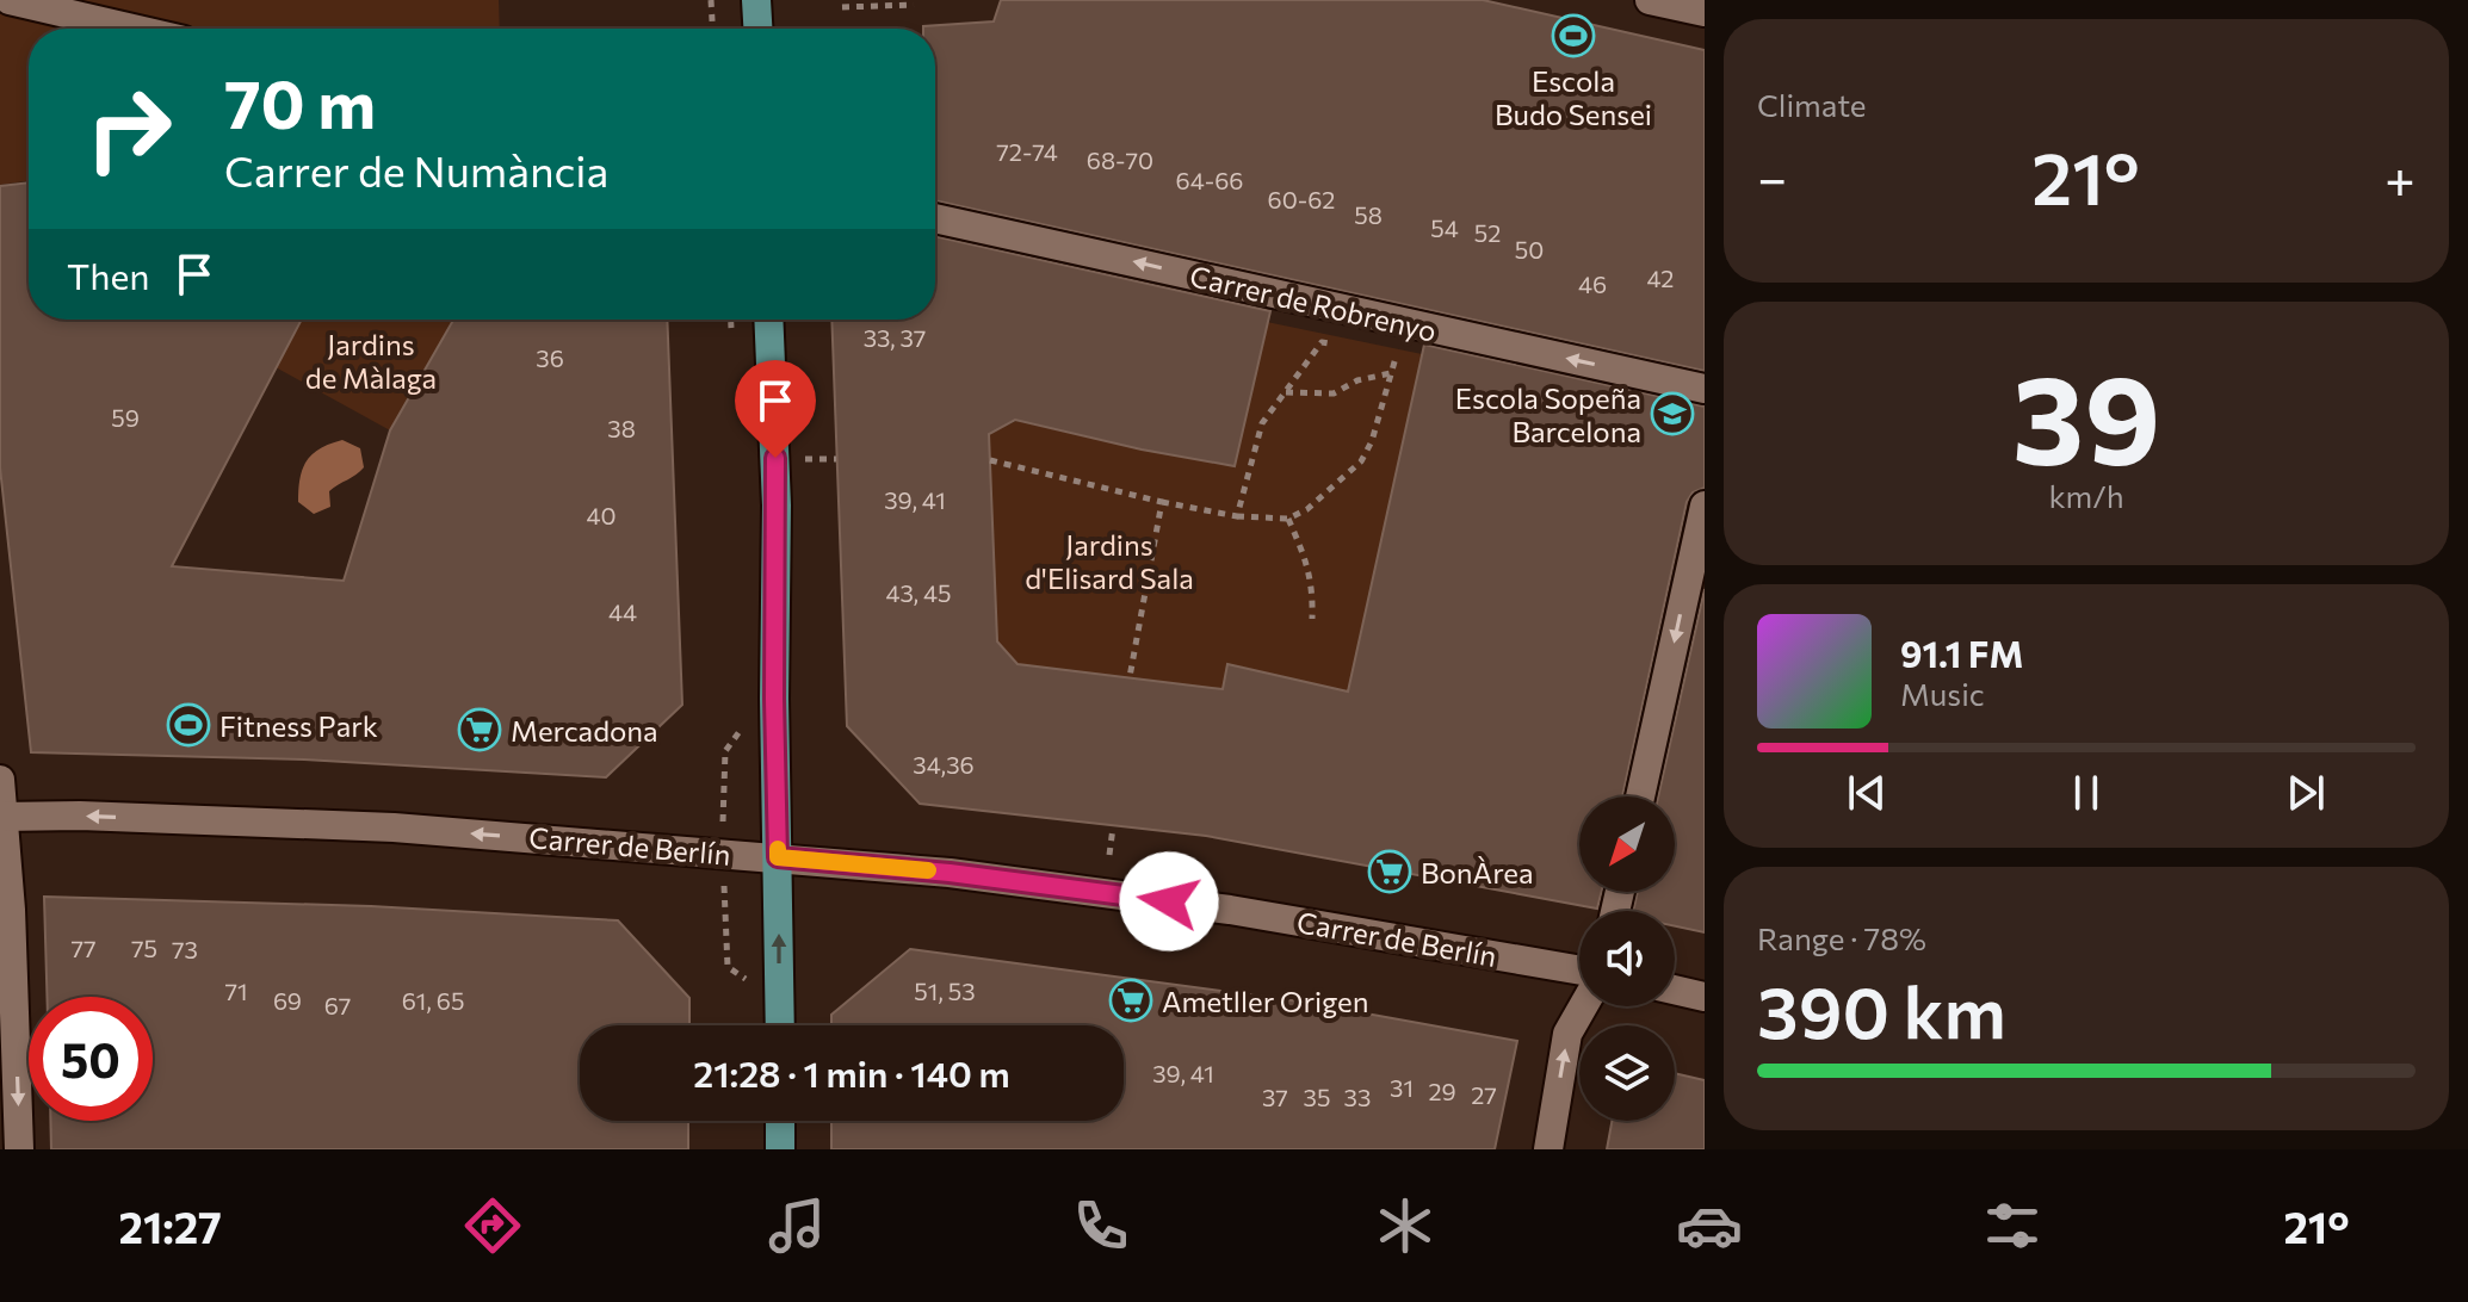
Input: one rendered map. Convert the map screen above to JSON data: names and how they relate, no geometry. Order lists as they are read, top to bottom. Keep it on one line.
{"streets":{"street":["Carrer de Robrenyo","Carrer de Berlín"]},"one_way":["Carrer de Robrenyo","Carrer de Berlín"],"parks":["Jardins de Màlaga","Jardins d'Elisard Sala"],"places":{"sports":["Escola Budo Sensei","Fitness Park"],"school or university":["Escola Sopeña Barcelona"],"supermarket":["Mercadona","BonÀrea","Ametller Origen"]},"house_numbers":["72-74","68-70","64-66","60-62","58","54","52","50","42","46","33, 37","36","59","38","39, 41","40","43, 45","44","34,36","77","75","73","71","51, 53","69","61, 65","67","39, 41","31","29","27","37","35","33"],"north":"bottom left","page":{"tile":["Climate",["39","km/h"],["Range · 78%","390 km"]],"turn":["70 m","Carrer de Numància"],"heat":["−","21°","+"],"then":"Then","song":["91.1 FM","Music"],"limit":"50","trip":"21:28 · 1 min · 140 m","tabs":["21:27","21°"]}}
